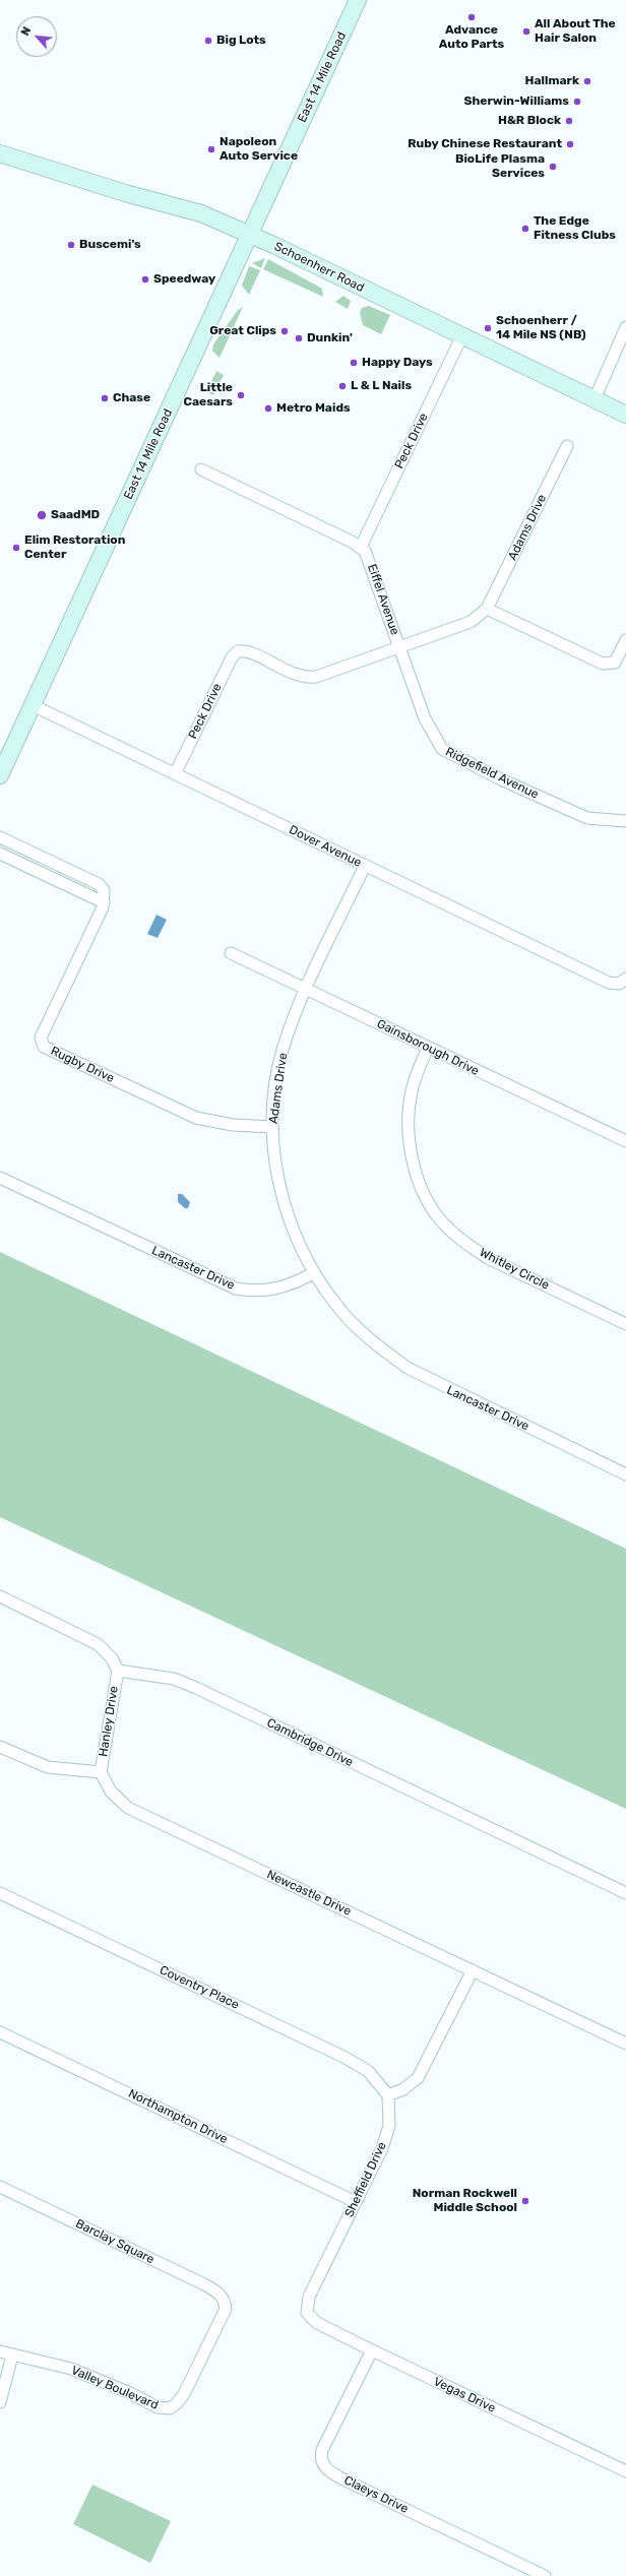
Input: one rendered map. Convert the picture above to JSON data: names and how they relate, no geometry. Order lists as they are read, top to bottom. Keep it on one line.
{"streets":{"main road":["East 14 Mile Road","Schoenherr Road"],"street":["Peck Drive","Adams Drive","Eiffel Avenue","Ridgefield Avenue","Dover Avenue","Gainsborough Drive","Rugby Drive","Lancaster Drive","Whitley Circle","Hanley Drive","Cambridge Drive","Newcastle Drive","Coventry Place","Northampton Drive","Sheffield Drive","Barclay Square","Valley Boulevard","Vegas Drive","Claeys Drive"]},"crossings":[["East 14 Mile Road","Schoenherr Road"],["East 14 Mile Road","Dover Avenue"],["Schoenherr Road","Peck Drive"],["Peck Drive","Eiffel Avenue"],["Peck Drive","Ridgefield Avenue"],["Peck Drive","Dover Avenue"],["Adams Drive","Eiffel Avenue"],["Adams Drive","Dover Avenue"],["Adams Drive","Gainsborough Drive"],["Adams Drive","Rugby Drive"],["Adams Drive","Lancaster Drive"],["Eiffel Avenue","Ridgefield Avenue"],["Gainsborough Drive","Whitley Circle"],["Hanley Drive","Cambridge Drive"],["Hanley Drive","Newcastle Drive"],["Coventry Place","Sheffield Drive"],["Northampton Drive","Sheffield Drive"],["Sheffield Drive","Vegas Drive"],["Barclay Square","Valley Boulevard"],["Vegas Drive","Claeys Drive"]],"places":["Advance Auto Parts","All About The Hair Salon","Big Lots","Hallmark","Sherwin-Williams","H&R Block","Ruby Chinese Restaurant","Napoleon Auto Service","BioLife Plasma Services","The Edge Fitness Clubs","Buscemi's","Speedway","Schoenherr / 14 Mile NS (NB)","Great Clips","Dunkin'","Happy Days","L & L Nails","Little Caesars","Chase","Metro Maids","SaadMD","Elim Restoration Center","Norman Rockwell Middle School"],"north":"top left"}
